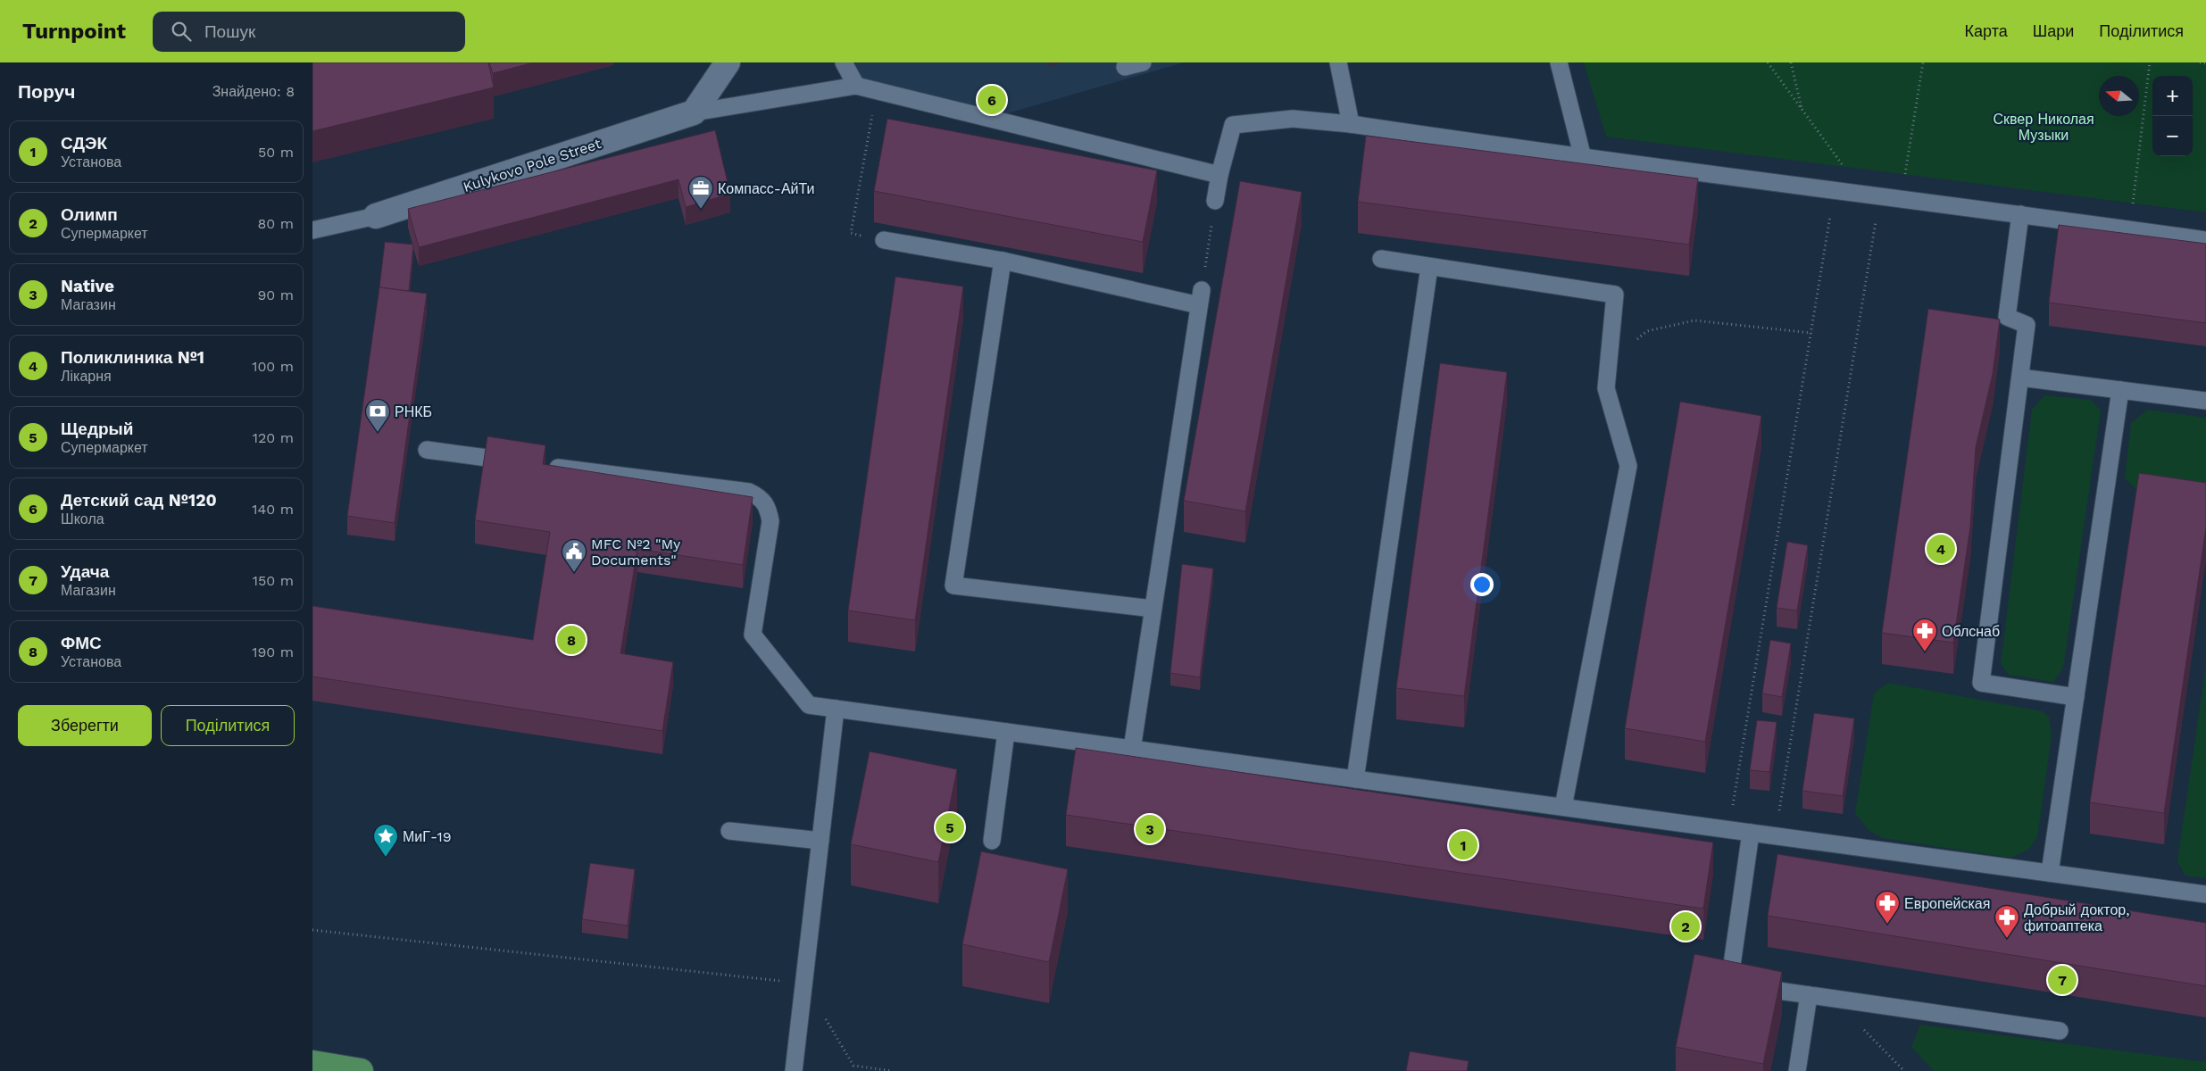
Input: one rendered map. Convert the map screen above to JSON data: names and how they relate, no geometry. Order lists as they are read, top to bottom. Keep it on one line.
{"streets":{"street":["Kulykovo Pole Street"]},"parks":["Сквер Николая Музыки"],"places":{"office":["Компасс-АйТи"],"bank":["РНКБ"],"public building":["MFC №2 \"My Documents\""],"pharmacy":["Облснаб","Европейская","Добрый доктор, фитоаптека"],"place":["МиГ-19"]},"north":"left","page":{"header":"Turnpoint","search":"Пошук","nav":["Карта","Шари","Поділитися"],"heading":["Поруч","Знайдено: 8"],"map_buttons":["+","−"],"pins":["6","4","8","5","3","1","2","7"],"list":[{"mark":"1","name":"СДЭК","note":"Установа","value":"50 m"},{"mark":"2","name":"Олимп","note":"Супермаркет","value":"80 m"},{"mark":"3","name":"Native","note":"Магазин","value":"90 m"},{"mark":"4","name":"Поликлиника №1","note":"Лікарня","value":"100 m"},{"mark":"5","name":"Щедрый","note":"Супермаркет","value":"120 m"},{"mark":"6","name":"Детский сад №120","note":"Школа","value":"140 m"},{"mark":"7","name":"Удача","note":"Магазин","value":"150 m"},{"mark":"8","name":"ФМС","note":"Установа","value":"190 m"}],"buttons":["Зберегти","Поділитися"]}}
